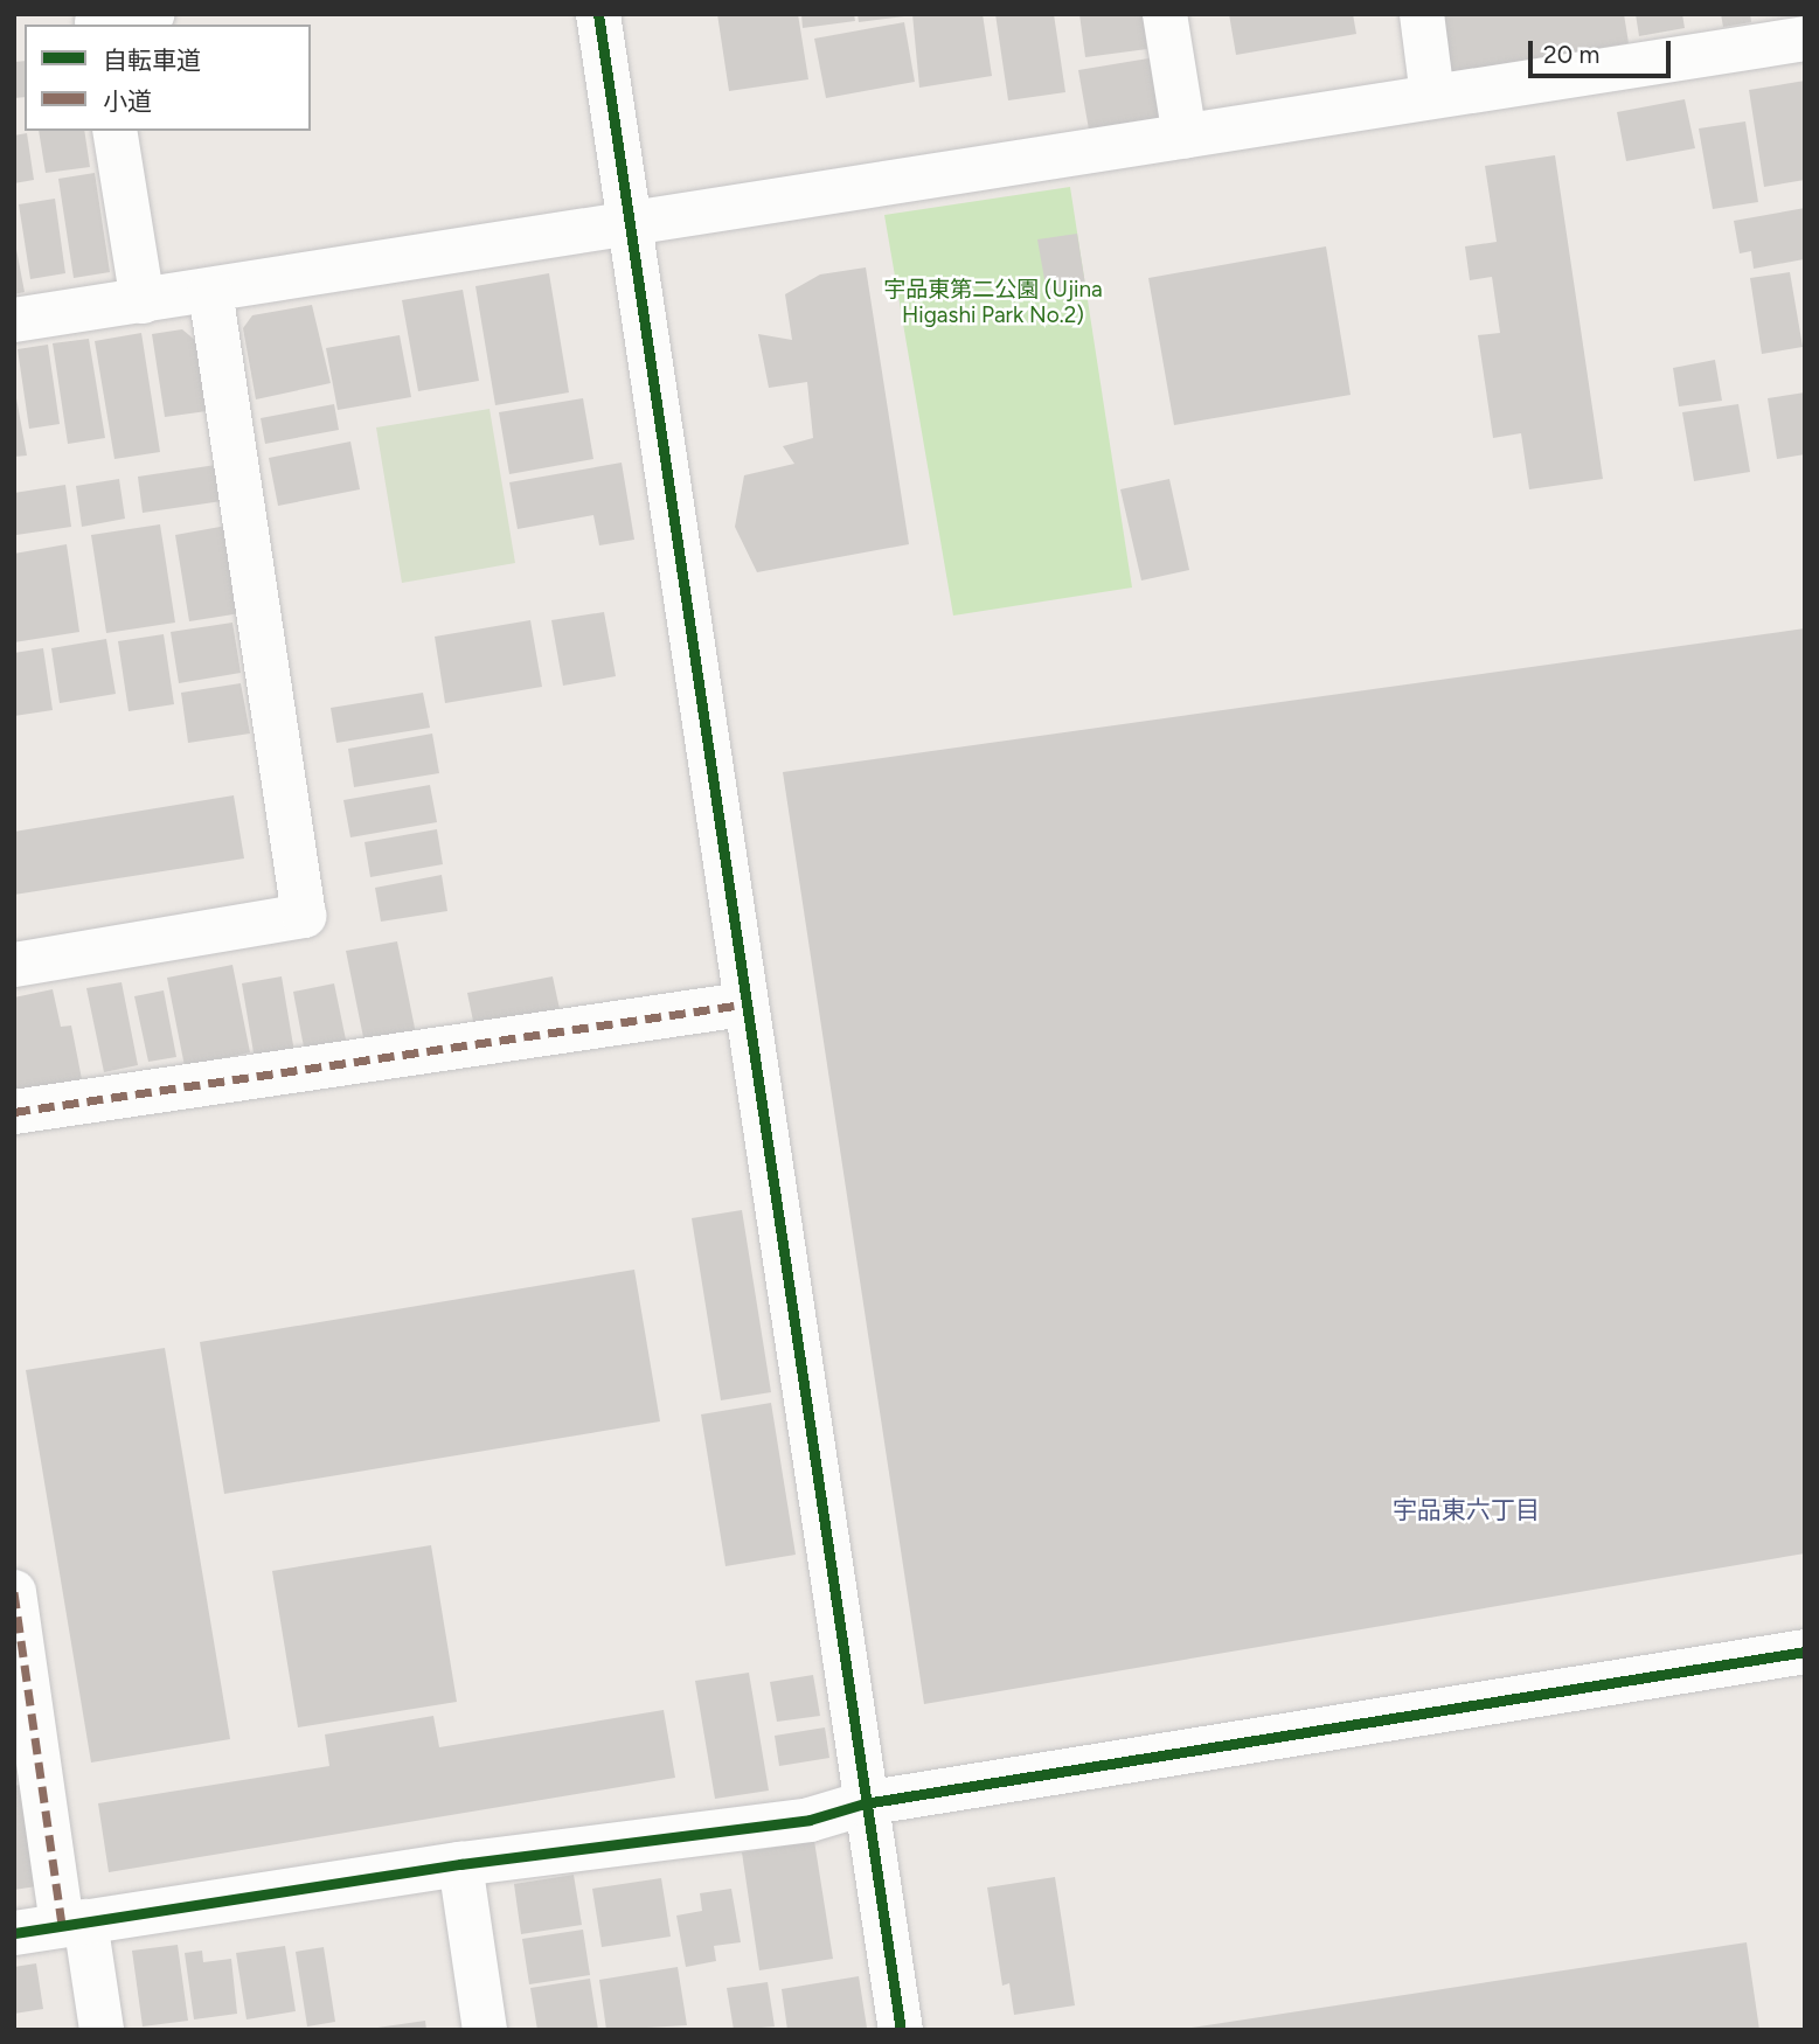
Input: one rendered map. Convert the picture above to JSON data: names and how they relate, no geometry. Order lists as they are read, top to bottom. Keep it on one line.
{"districts":["宇品東六丁目"],"parks":["宇品東第二公園 (Ujina Higashi Park No.2)"],"legend":["自転車道","小道"],"scale_bar":"20 m"}
